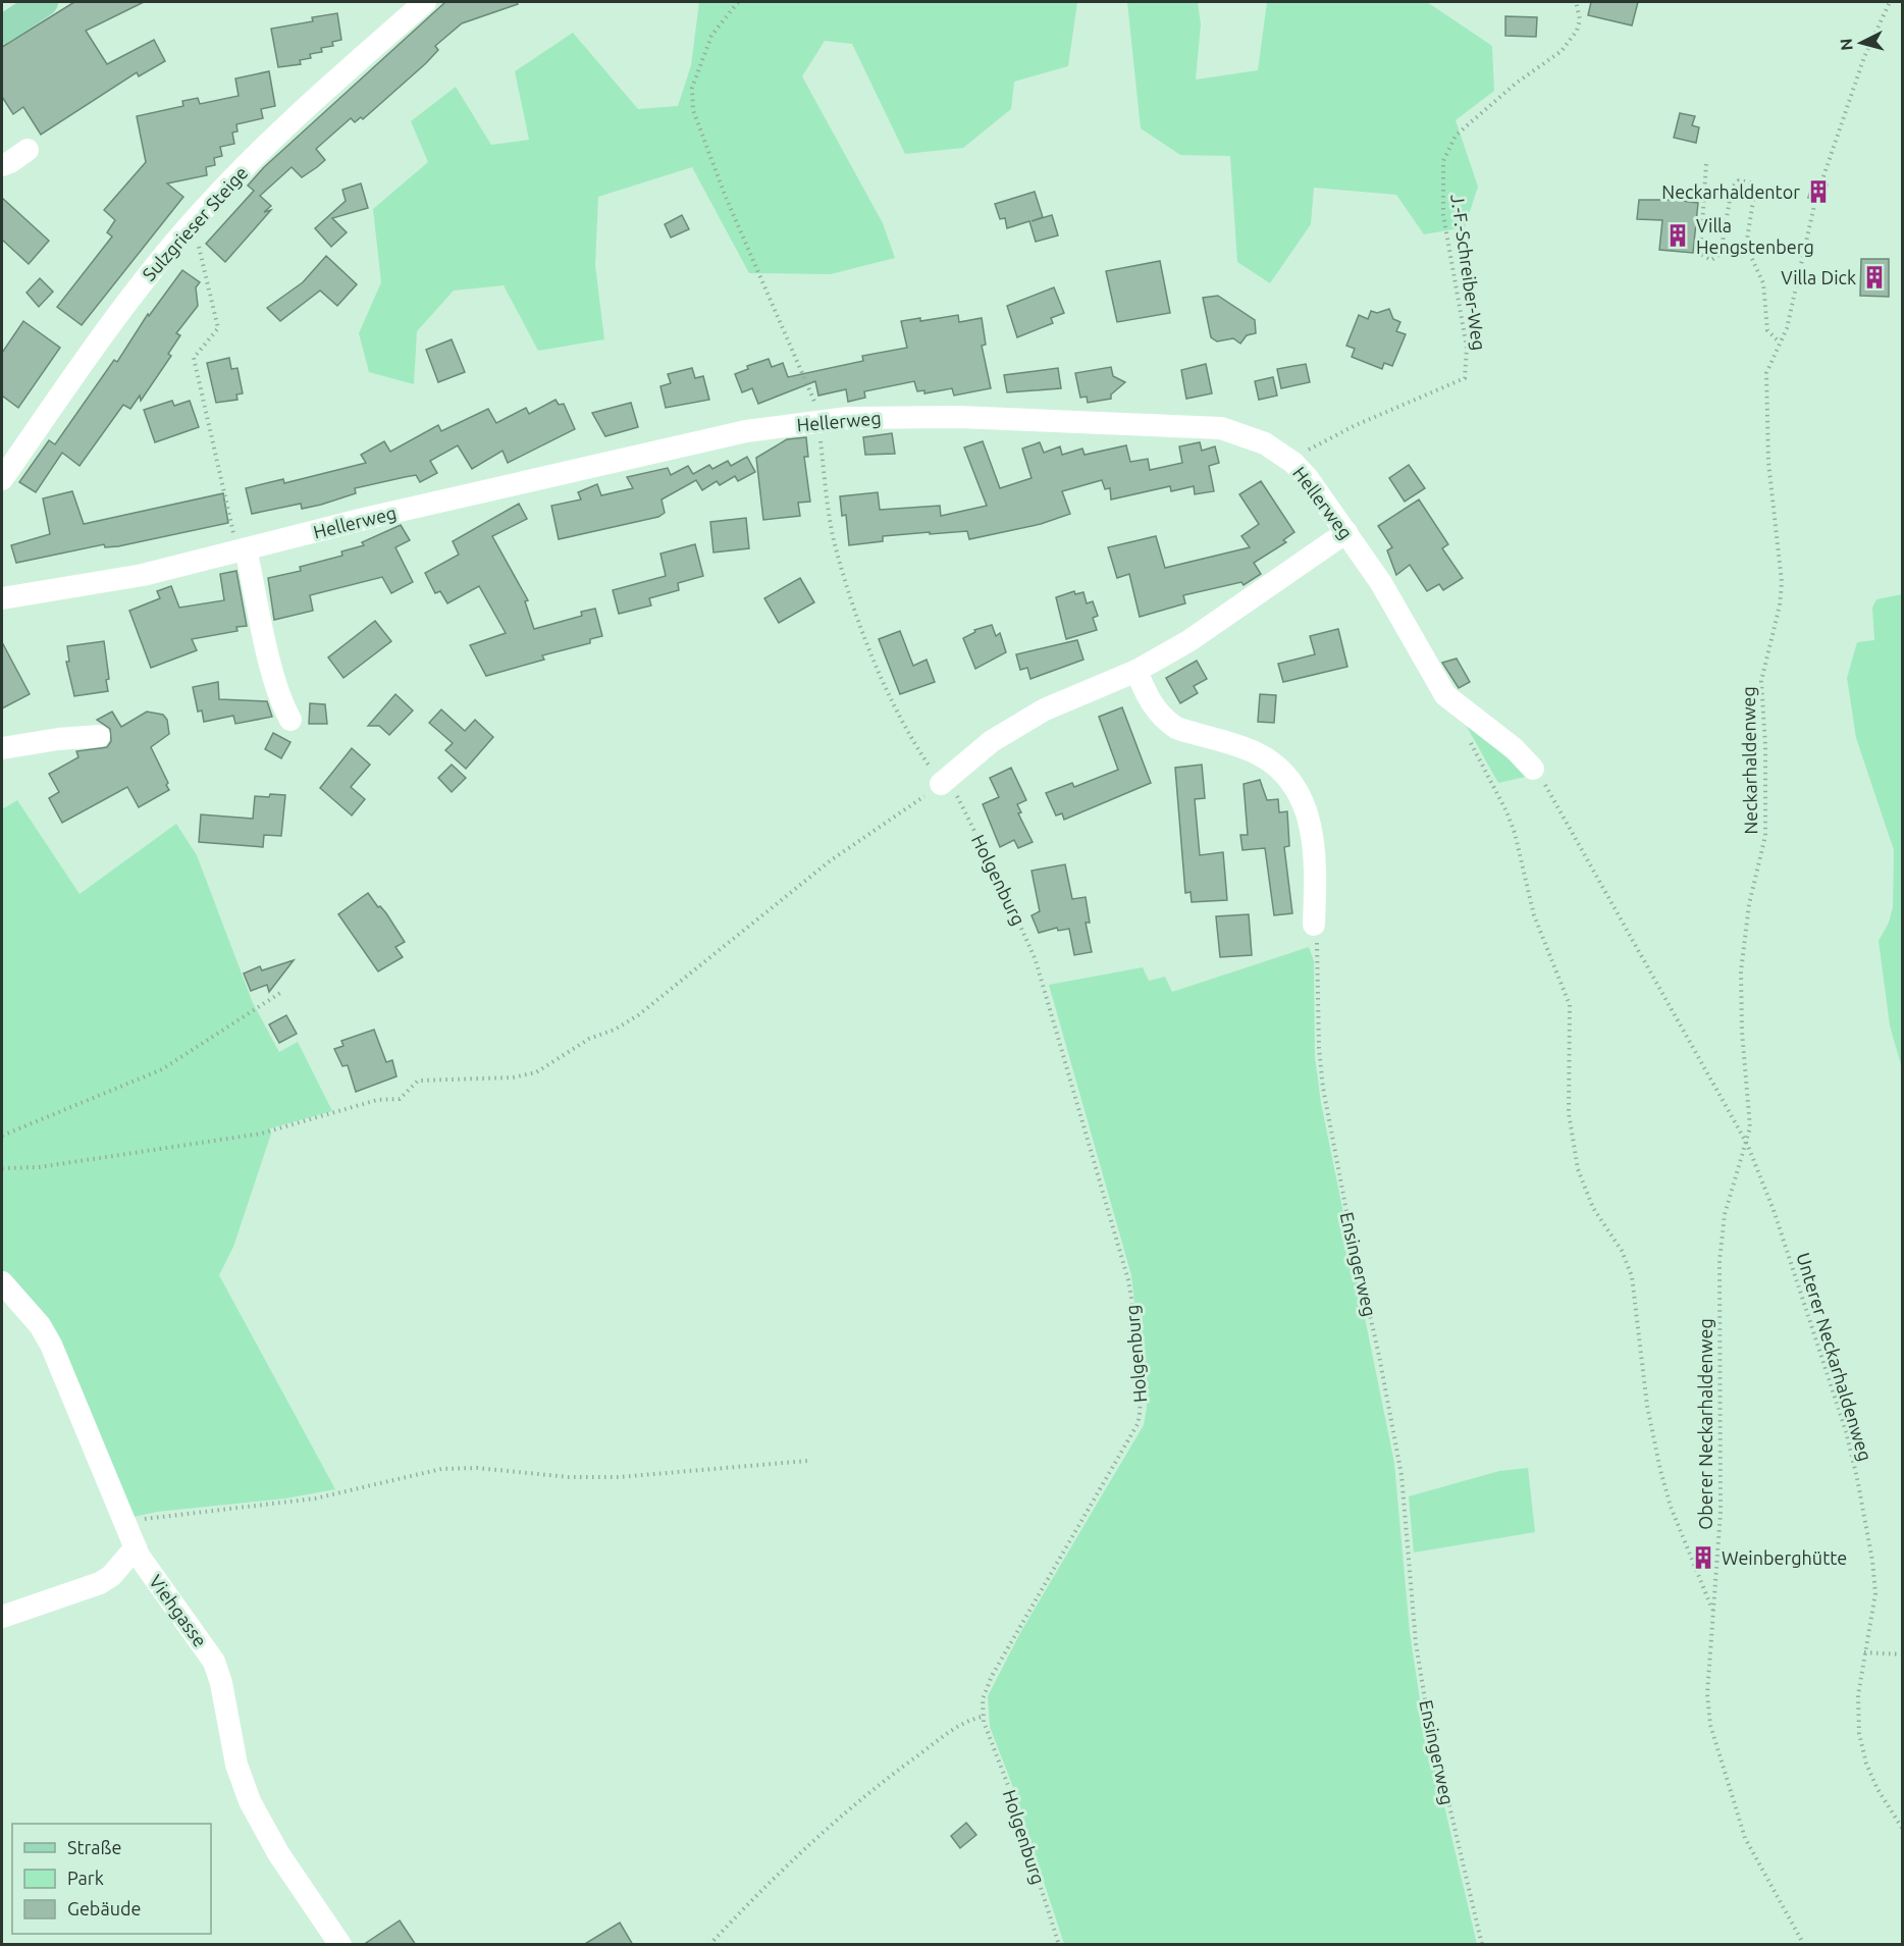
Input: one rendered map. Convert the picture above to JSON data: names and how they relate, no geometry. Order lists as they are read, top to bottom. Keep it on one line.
{"streets":{"street":["Sulzgrieser Steige","Hellerweg","Viehgasse"],"path":["J.-F.-Schreiber-Weg","Neckarhaldenweg","Holgenburg","Ensingerweg","Unterer Neckarhaldenweg","Oberer Neckarhaldenweg"]},"crossings":[["J.-F.-Schreiber-Weg","Hellerweg"],["Hellerweg","Holgenburg"],["Hellerweg","Unterer Neckarhaldenweg"],["Neckarhaldenweg","Unterer Neckarhaldenweg"],["Neckarhaldenweg","Oberer Neckarhaldenweg"],["Unterer Neckarhaldenweg","Oberer Neckarhaldenweg"]],"places":{"building":["Neckarhaldentor","Villa Hengstenberg","Villa Dick","Weinberghütte"]},"legend":["Straße","Park","Gebäude"],"north":"left"}
